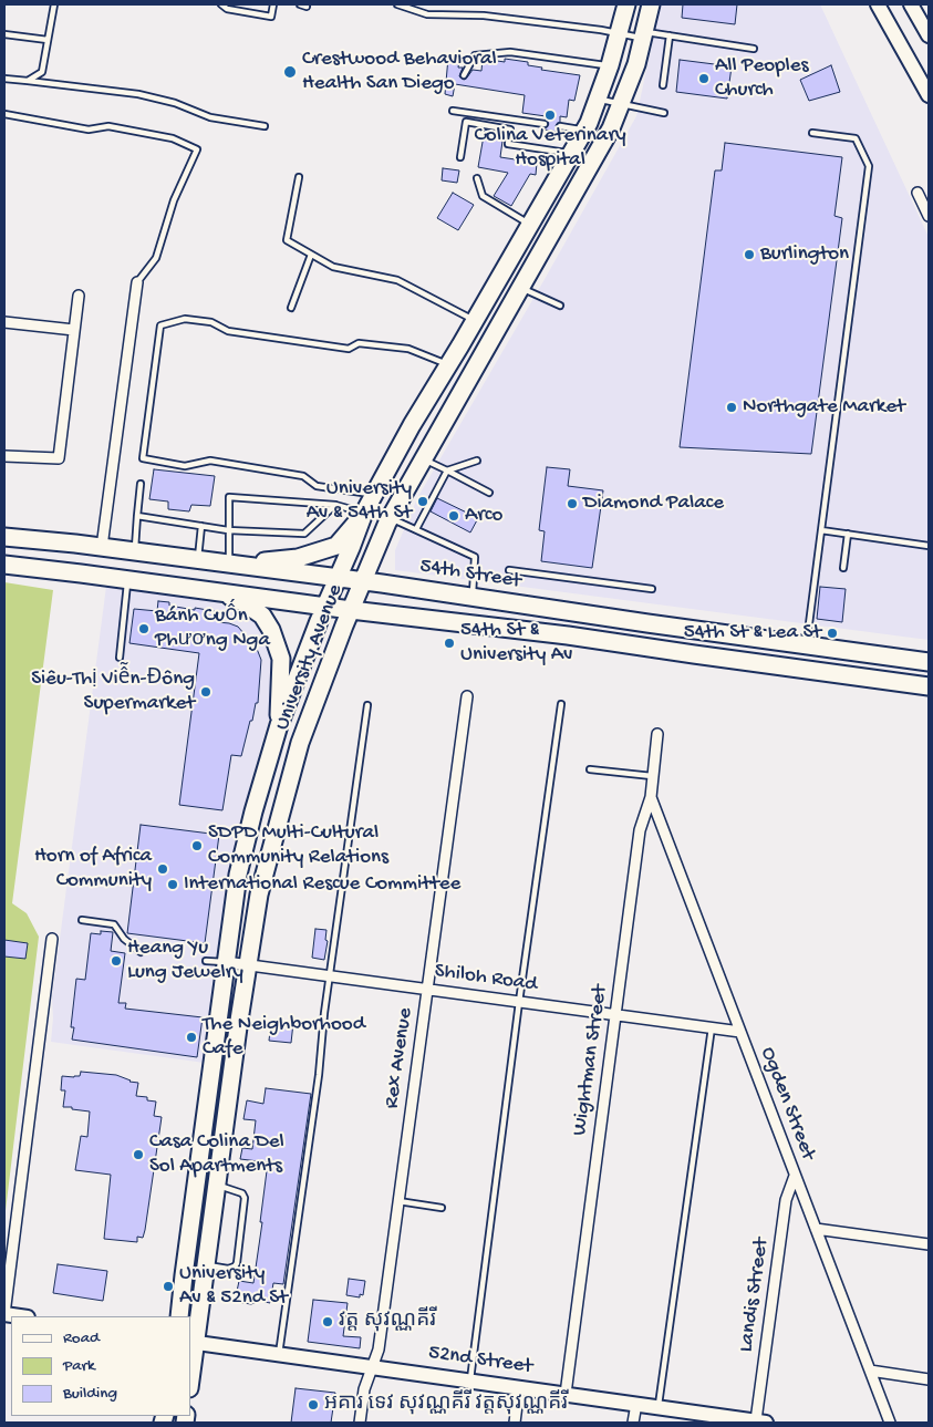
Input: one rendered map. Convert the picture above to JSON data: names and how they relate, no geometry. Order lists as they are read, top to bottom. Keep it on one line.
{"streets":{"main road":["54th Street","University Avenue"],"street":["Shiloh Road","Rex Avenue","Wightman Street","Ogden Street","Landis Street","52nd Street"]},"crossings":[["54th Street","University Avenue"],["University Avenue","Shiloh Road"],["University Avenue","52nd Street"],["Shiloh Road","Rex Avenue"],["Shiloh Road","Wightman Street"],["Shiloh Road","Ogden Street"],["Rex Avenue","52nd Street"],["Wightman Street","Ogden Street"],["Wightman Street","52nd Street"],["Ogden Street","Landis Street"],["Landis Street","52nd Street"]],"places":["Crestwood Behavioral Health San Diego","All Peoples Church","Colina Veterinary Hospital","Burlington","Northgate Market","University Av & 54th St","Diamond Palace","Arco","Bánh Cuốn Phương Nga","54th St & Lea St","54th St & University Av","Siêu-Thị Viễn-Đông Supermarket","SDPD Multi-Cultural Community Relations","Horn of Africa Community","International Rescue Committee","Heang Yu Lung Jewelry","The Neighborhood Cafe","Casa Colina Del Sol Apartments","University Av & 52nd St","វត្ត សុវណ្ណគីរី","អគារ ទេវ សុវណ្ណគីរី វត្តសុវណ្ណគីរី"],"legend":["Road","Park","Building"]}
